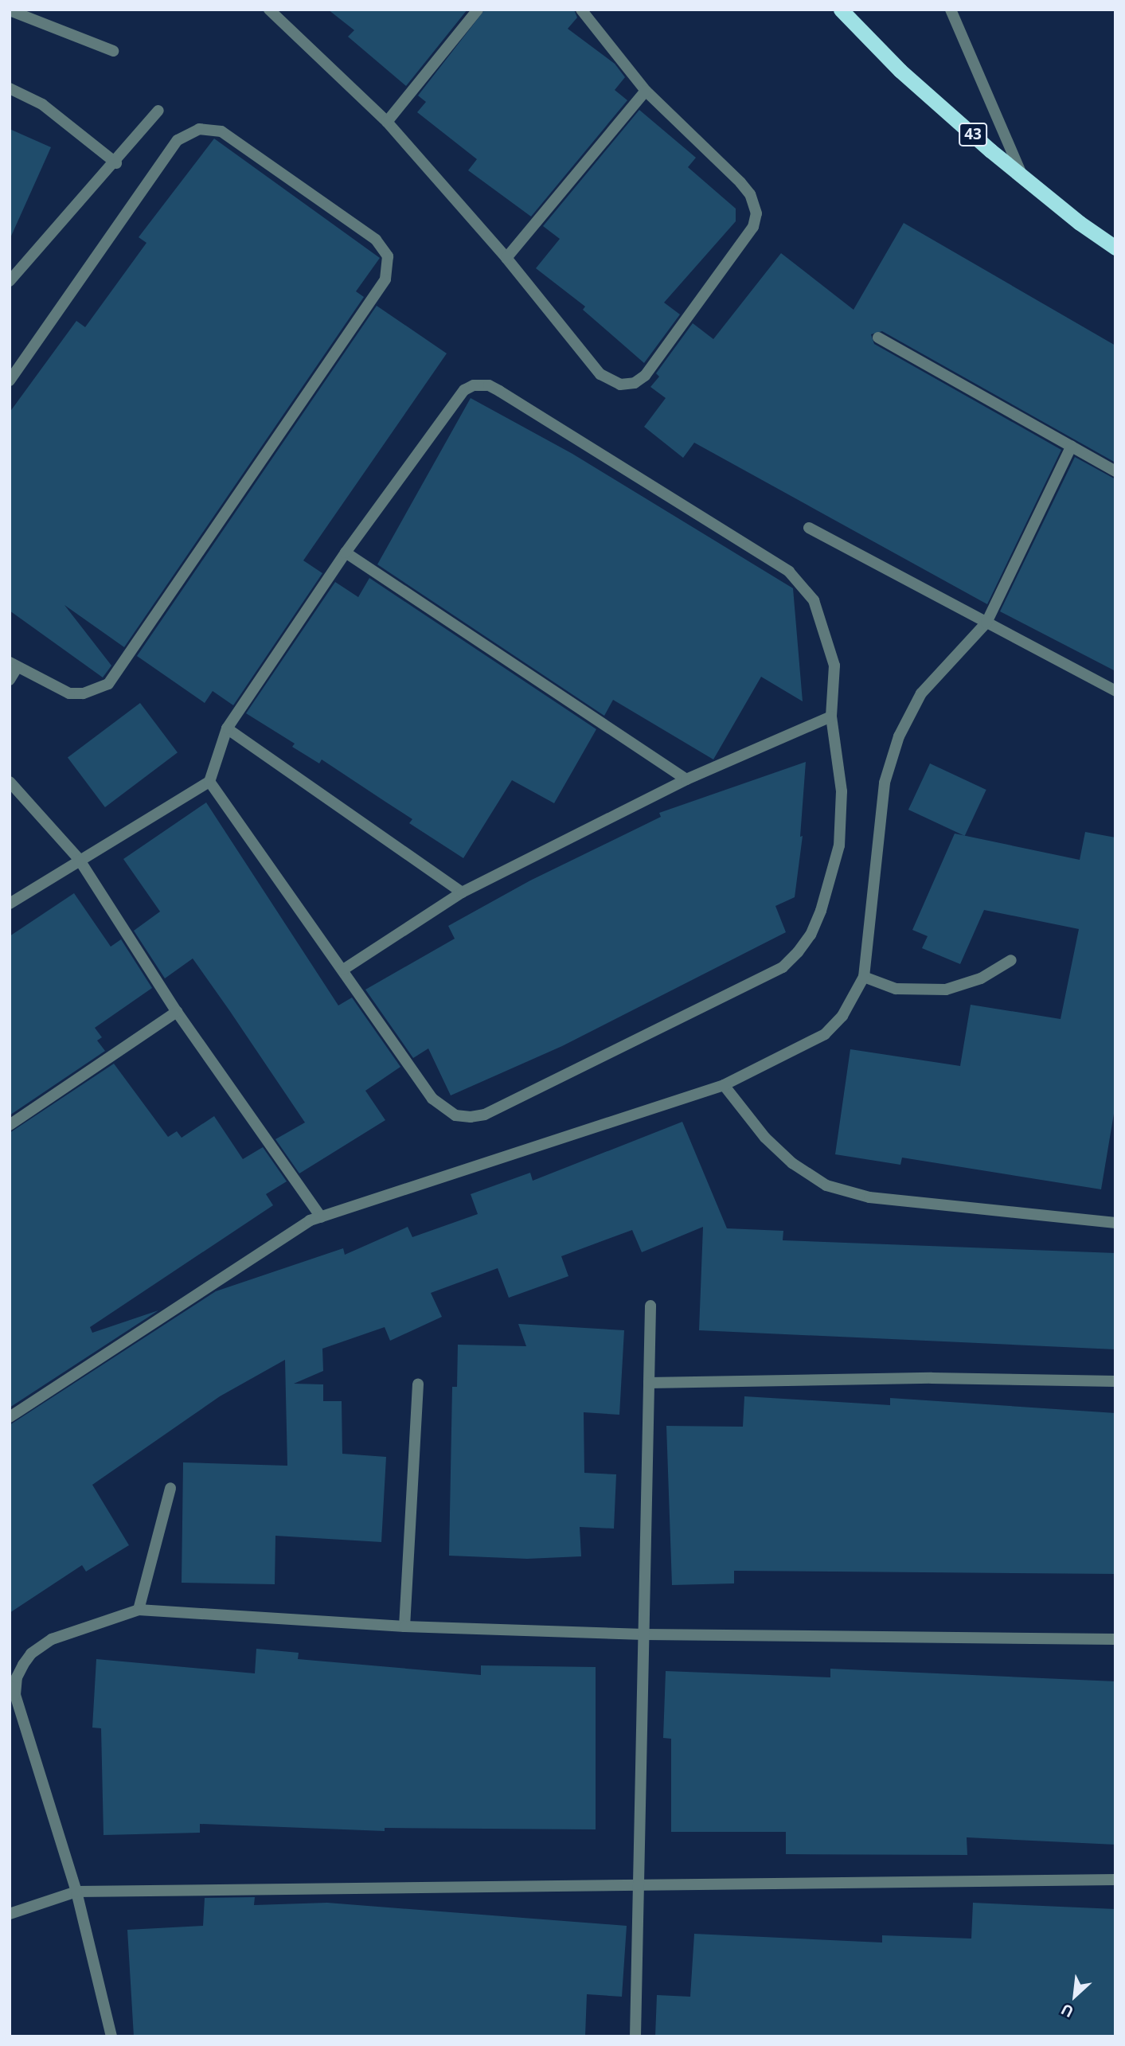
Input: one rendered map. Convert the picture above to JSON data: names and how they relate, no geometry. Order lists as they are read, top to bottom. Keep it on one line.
{"streets":{"highway":["43"]},"north":"bottom left"}
